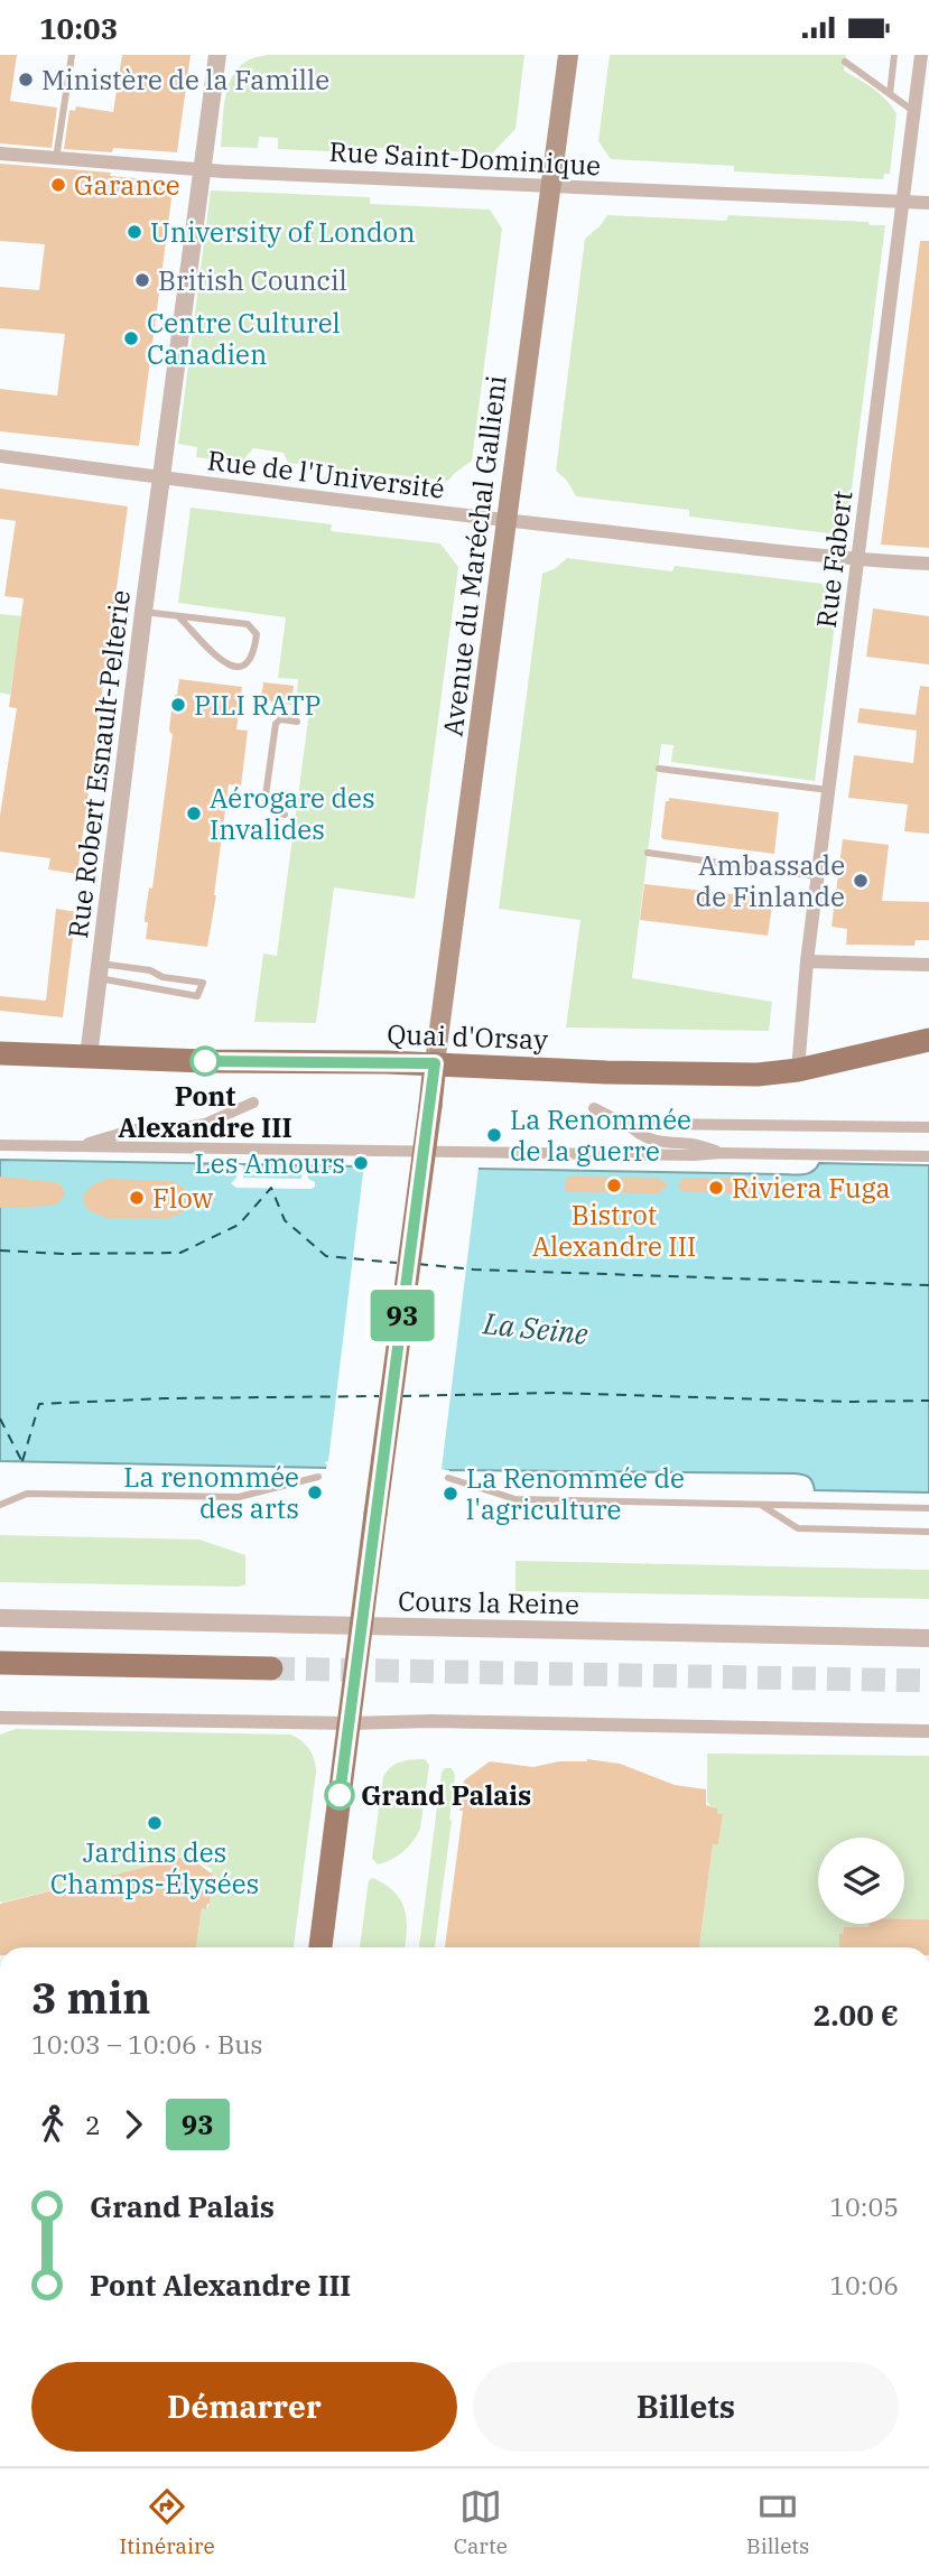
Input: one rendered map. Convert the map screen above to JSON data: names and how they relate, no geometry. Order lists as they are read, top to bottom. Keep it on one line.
{"streets":{"main road":["Avenue du Maréchal Gallieni","Quai d'Orsay"],"street":["Rue Saint-Dominique","Rue de l'Université","Rue Fabert","Rue Robert Esnault-Pelterie","Cours la Reine"]},"crossings":[["Rue Saint-Dominique","Avenue du Maréchal Gallieni"],["Rue Saint-Dominique","Rue Fabert"],["Rue Saint-Dominique","Rue Robert Esnault-Pelterie"],["Rue de l'Université","Avenue du Maréchal Gallieni"],["Rue de l'Université","Rue Fabert"],["Rue de l'Université","Rue Robert Esnault-Pelterie"],["Avenue du Maréchal Gallieni","Quai d'Orsay"],["Rue Fabert","Quai d'Orsay"],["Rue Robert Esnault-Pelterie","Quai d'Orsay"]],"water":["La Seine"],"places":["Ministère de la Famille","Garance","University of London","British Council","Centre Culturel Canadien","PILI RATP","Aérogare des Invalides","Ambassade de Finlande","Pont Alexandre III","La Renommée de la guerre","Les Amours","Bistrot Alexandre III","Riviera Fuga","Flow","La renommée des arts","La Renommée de l'agriculture","Grand Palais","Jardins des Champs-Élysées"],"lines":["bus line 93"],"page":{"status":"10:03","on_map":"93","heading":["3 min","10:03 – 10:06 · Bus","2.00 €"],"legs":["2","93"],"list":[{"name":"Grand Palais","value":"10:05"},{"name":"Pont Alexandre III","value":"10:06"}],"buttons":["Démarrer","Billets"],"tabs":["Itinéraire","Carte","Billets"]}}
